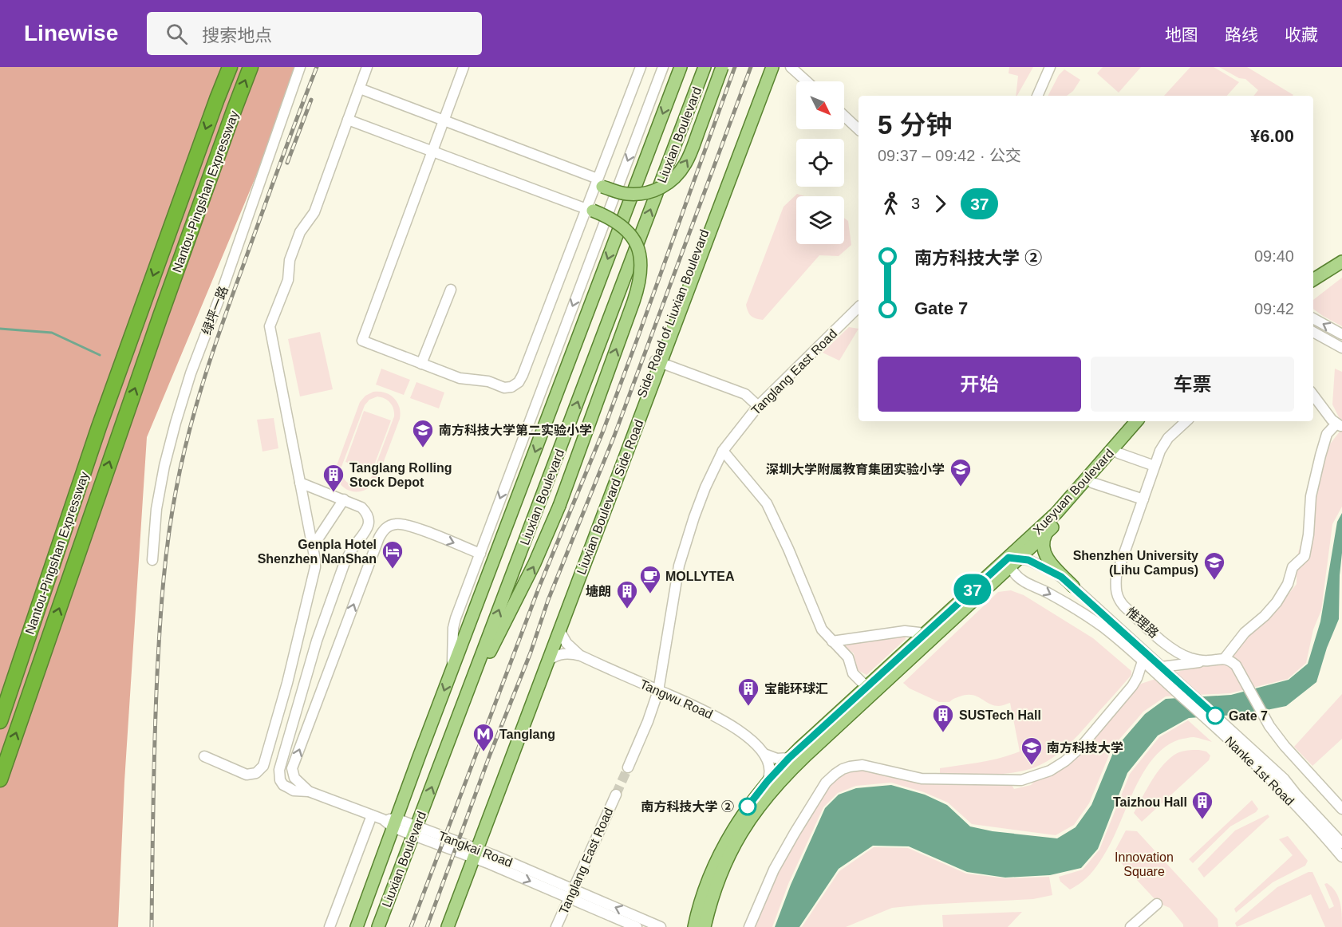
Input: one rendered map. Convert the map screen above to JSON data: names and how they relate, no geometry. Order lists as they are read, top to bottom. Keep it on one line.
{"streets":{"highway":["Nantou-Pingshan Expressway"],"main road":["Liuxian Boulevard","Side Road of Liuxian Boulevard","Xueyuan Boulevard","Liuxian Boulevard Side Road"],"street":["绿坪一路","Tanglang East Road","惟理路","Tangwu Road","Nanke 1st Road","Tangkai Road"]},"crossings":[["Liuxian Boulevard","Tangkai Road"],["Side Road of Liuxian Boulevard","Liuxian Boulevard Side Road"],["Side Road of Liuxian Boulevard","Tangkai Road"],["Tanglang East Road","Tangwu Road"],["Tanglang East Road","Tangkai Road"],["Xueyuan Boulevard","Nanke 1st Road"],["Liuxian Boulevard Side Road","Tangwu Road"],["Liuxian Boulevard Side Road","Tangkai Road"]],"parks":["Innovation Square"],"places":{"school or university":["南方科技大学第二实验小学","深圳大学附属教育集团实验小学","Shenzhen University (Lihu Campus)","南方科技大学"],"building":["Tanglang Rolling Stock Depot","塘朗","宝能环球汇","SUSTech Hall","Taizhou Hall"],"hotel":["Genpla Hotel Shenzhen NanShan"],"cafe":["MOLLYTEA"],"other":["Gate 7","南方科技大学 ②"],"metro station":["Tanglang"]},"lines":["bus line 37"],"north":"bottom right","page":{"header":"Linewise","search":"搜索地点","nav":["地图","路线","收藏"],"on_map":"37","heading":["5 分钟","09:37 – 09:42 · 公交","¥6.00"],"legs":["3","37"],"list":[{"name":"南方科技大学 ②","value":"09:40"},{"name":"Gate 7","value":"09:42"}],"buttons":["开始","车票"]}}
